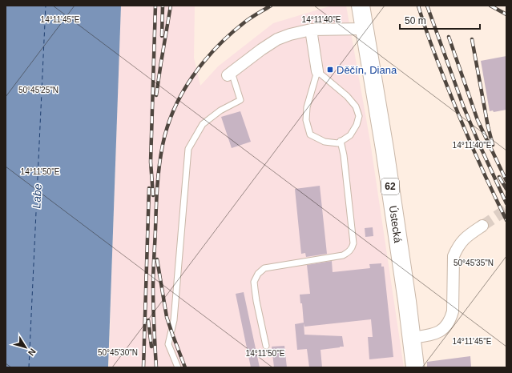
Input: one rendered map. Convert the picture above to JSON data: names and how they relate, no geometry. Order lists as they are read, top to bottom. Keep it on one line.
{"streets":{"main road":["62","Ústecká"]},"water":["Labe"],"places":{"transit":["Děčín, Diana"]},"scale_bar":"50 m","north":"bottom right","coordinates":["14°11'40\"E","14°11'45\"E","50°45'25\"N","14°11'50\"E","50°45'35\"N","50°45'30\"N"]}
